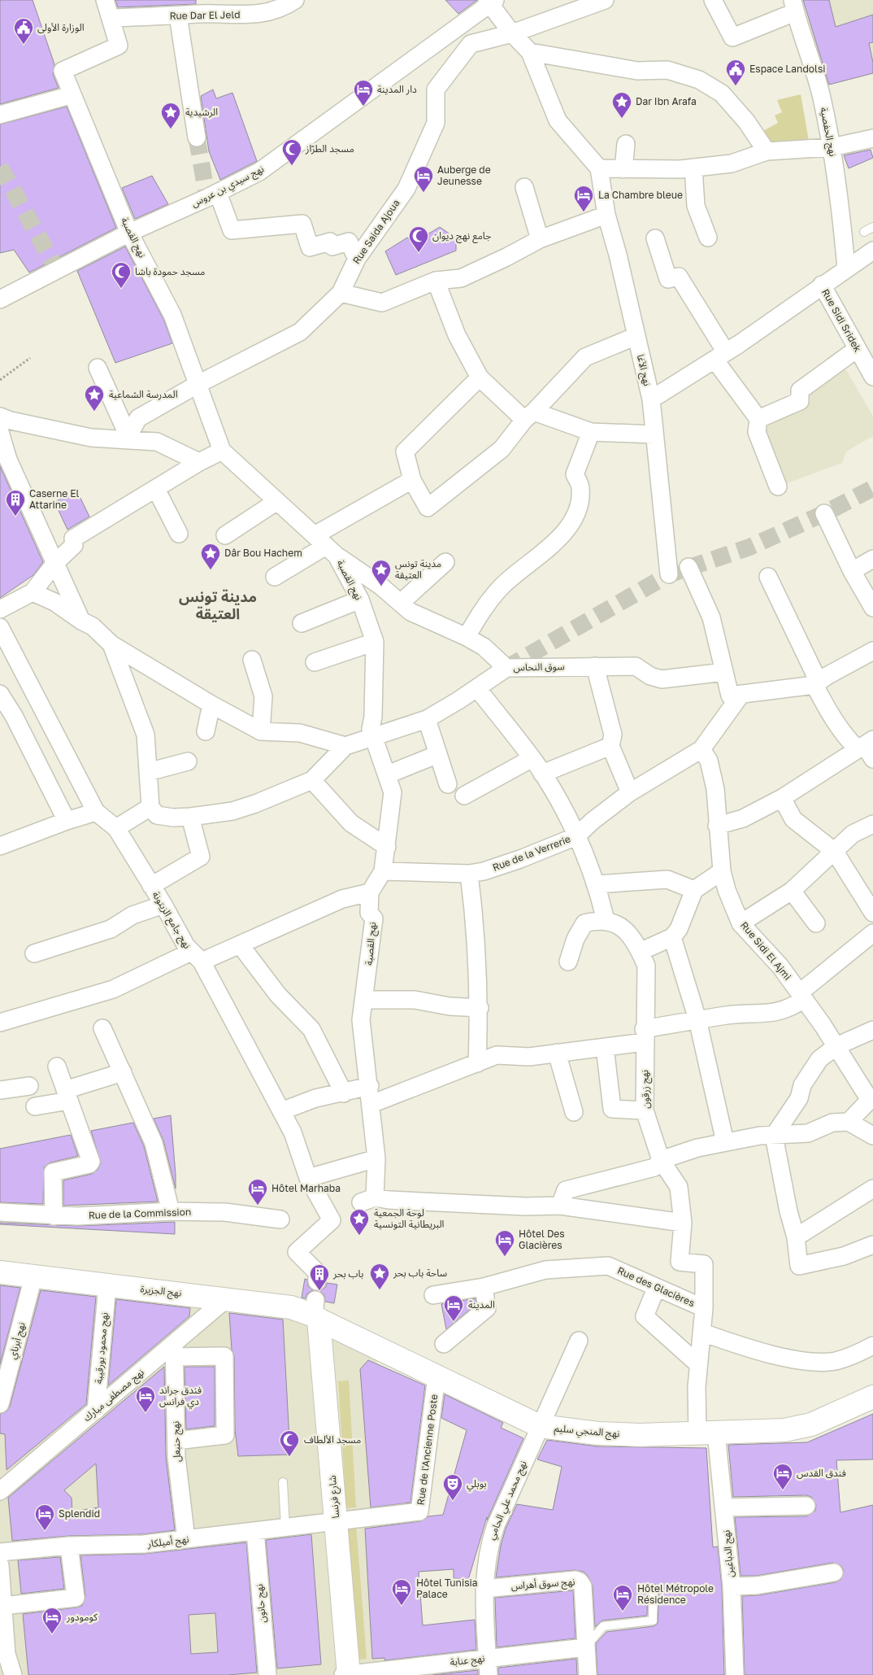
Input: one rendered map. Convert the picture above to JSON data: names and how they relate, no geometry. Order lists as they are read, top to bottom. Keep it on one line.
{"streets":{"main road":["نهج الجزيرة","نهج المنجي سليم","شارع فرنسا"],"street":["Rue Dar El Jeld","نهج الحفصية","نهج سيدي بن عروس","Rue Saida Ajoua","نهج القصبة","Rue Sidi Sridek","نهج الآغا","سوق النحاس","Rue de la Verrerie","نهج جامع الزيتونة","Rue Sidi El Ajmi","نهج زرقون","Rue de la Commission","Rue des Glacières","نهج أبرناي","نهج محمود بورقيبة","نهج مصطفى مبارك","نهج حنبعل","Rue de l'Ancienne Poste","نهج محمد علي الحامي","نهج أميلكار","نهج الدباغين","نهج سوق أهراس","نهج حانون","نهج عنابة"]},"crossings":[["Rue Dar El Jeld","نهج القصبة"],["نهج سيدي بن عروس","نهج القصبة"],["Rue Saida Ajoua","نهج القصبة"],["نهج القصبة","سوق النحاس"],["نهج القصبة","Rue de la Verrerie"],["Rue de la Verrerie","Rue Sidi El Ajmi"],["نهج زرقون","Rue des Glacières"],["Rue des Glacières","نهج الدباغين"],["نهج الجزيرة","نهج أبرناي"],["نهج الجزيرة","نهج محمود بورقيبة"],["نهج الجزيرة","نهج مصطفى مبارك"],["نهج الجزيرة","نهج المنجي سليم"],["نهج الجزيرة","شارع فرنسا"],["نهج محمود بورقيبة","نهج مصطفى مبارك"],["نهج مصطفى مبارك","نهج حنبعل"],["نهج المنجي سليم","Rue de l'Ancienne Poste"],["نهج المنجي سليم","شارع فرنسا"],["نهج المنجي سليم","نهج محمد علي الحامي"],["نهج المنجي سليم","نهج الدباغين"],["نهج حنبعل","نهج أميلكار"],["Rue de l'Ancienne Poste","شارع فرنسا"],["Rue de l'Ancienne Poste","نهج أميلكار"],["شارع فرنسا","نهج أميلكار"],["شارع فرنسا","نهج عنابة"],["نهج محمد علي الحامي","نهج سوق أهراس"],["نهج محمد علي الحامي","نهج عنابة"],["نهج أميلكار","نهج حانون"],["نهج سوق أهراس","نهج عنابة"]],"districts":["مدينة تونس العتيقة"],"places":{"public building":["الوزارة الأولى","Espace Landolsi"],"hotel":["دار المدينة","Auberge de Jeunesse","La Chambre bleue","Hôtel Marhaba","Hôtel Des Glacières","المدينة","فندق جراند دي فرانس","فندق القدس","Splendid","Hôtel Tunisia Palace","Hôtel Métropole Résidence","كومودور"],"place":["Dar Ibn Arafa","الرشيدية","المدرسة الشماعية","Dâr Bou Hachem","مدينة تونس العتيقة","لوحة الجمعية البريطانية التونسية","ساحة باب بحر"],"mosque":["مسجد الطرّاز","جامع نهج ديوان","مسجد حمودة باشا","مسجد الألطاف"],"building":["Caserne El Attarine","باب بحر"],"theatre":["بوبلي"]}}
